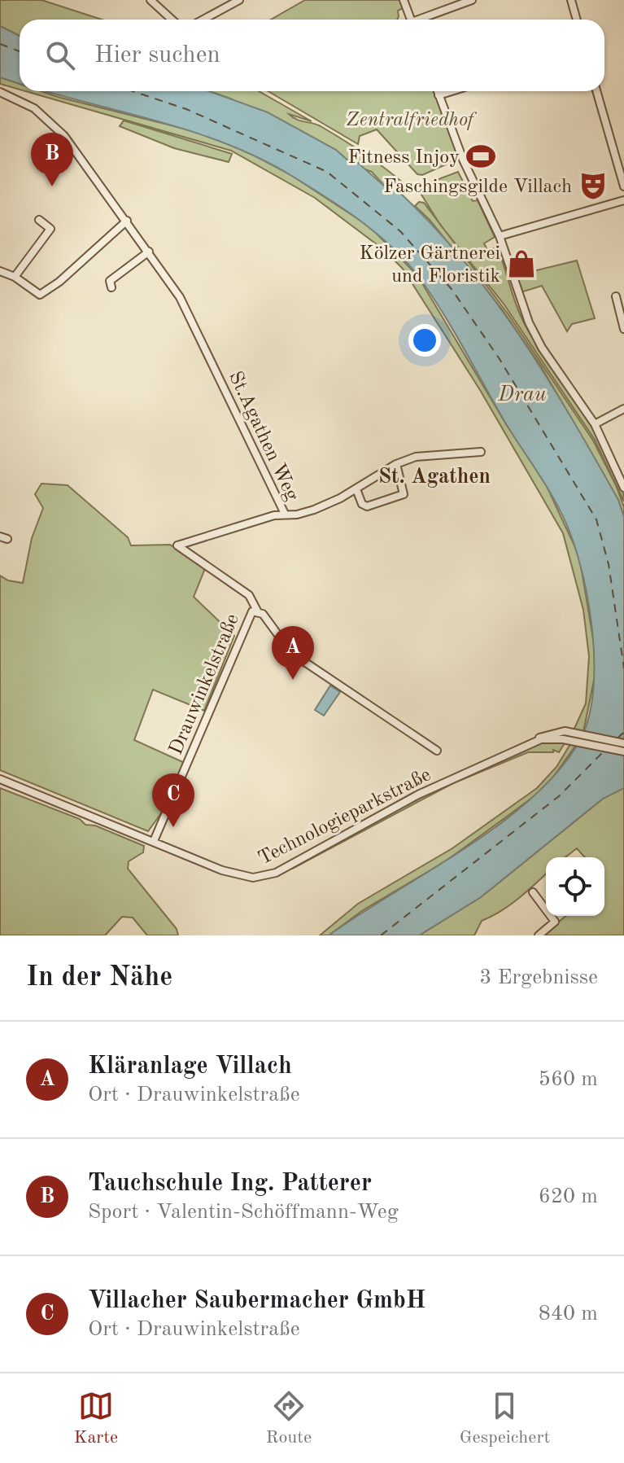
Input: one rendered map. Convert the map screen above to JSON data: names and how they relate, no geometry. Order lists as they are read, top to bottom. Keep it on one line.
{"streets":{"street":["St.Agathen Weg","Drauwinkelstraße","Technologieparkstraße"]},"crossings":[["St.Agathen Weg","Drauwinkelstraße"],["Drauwinkelstraße","Technologieparkstraße"]],"districts":["St. Agathen"],"water":["Drau"],"parks":["Zentralfriedhof"],"places":{"sports":["Fitness Injoy"],"theatre":["Faschingsgilde Villach"],"shop":["Kölzer Gärtnerei und Floristik"]},"page":{"search":"Hier suchen","pins":["B","A","C"],"heading":["In der Nähe","3 Ergebnisse"],"list":[{"mark":"A","name":"Kläranlage Villach","note":"Ort · Drauwinkelstraße","value":"560 m"},{"mark":"B","name":"Tauchschule Ing. Patterer","note":"Sport · Valentin-Schöffmann-Weg","value":"620 m"},{"mark":"C","name":"Villacher Saubermacher GmbH","note":"Ort · Drauwinkelstraße","value":"840 m"}],"nav":["Karte","Route","Gespeichert"]}}
